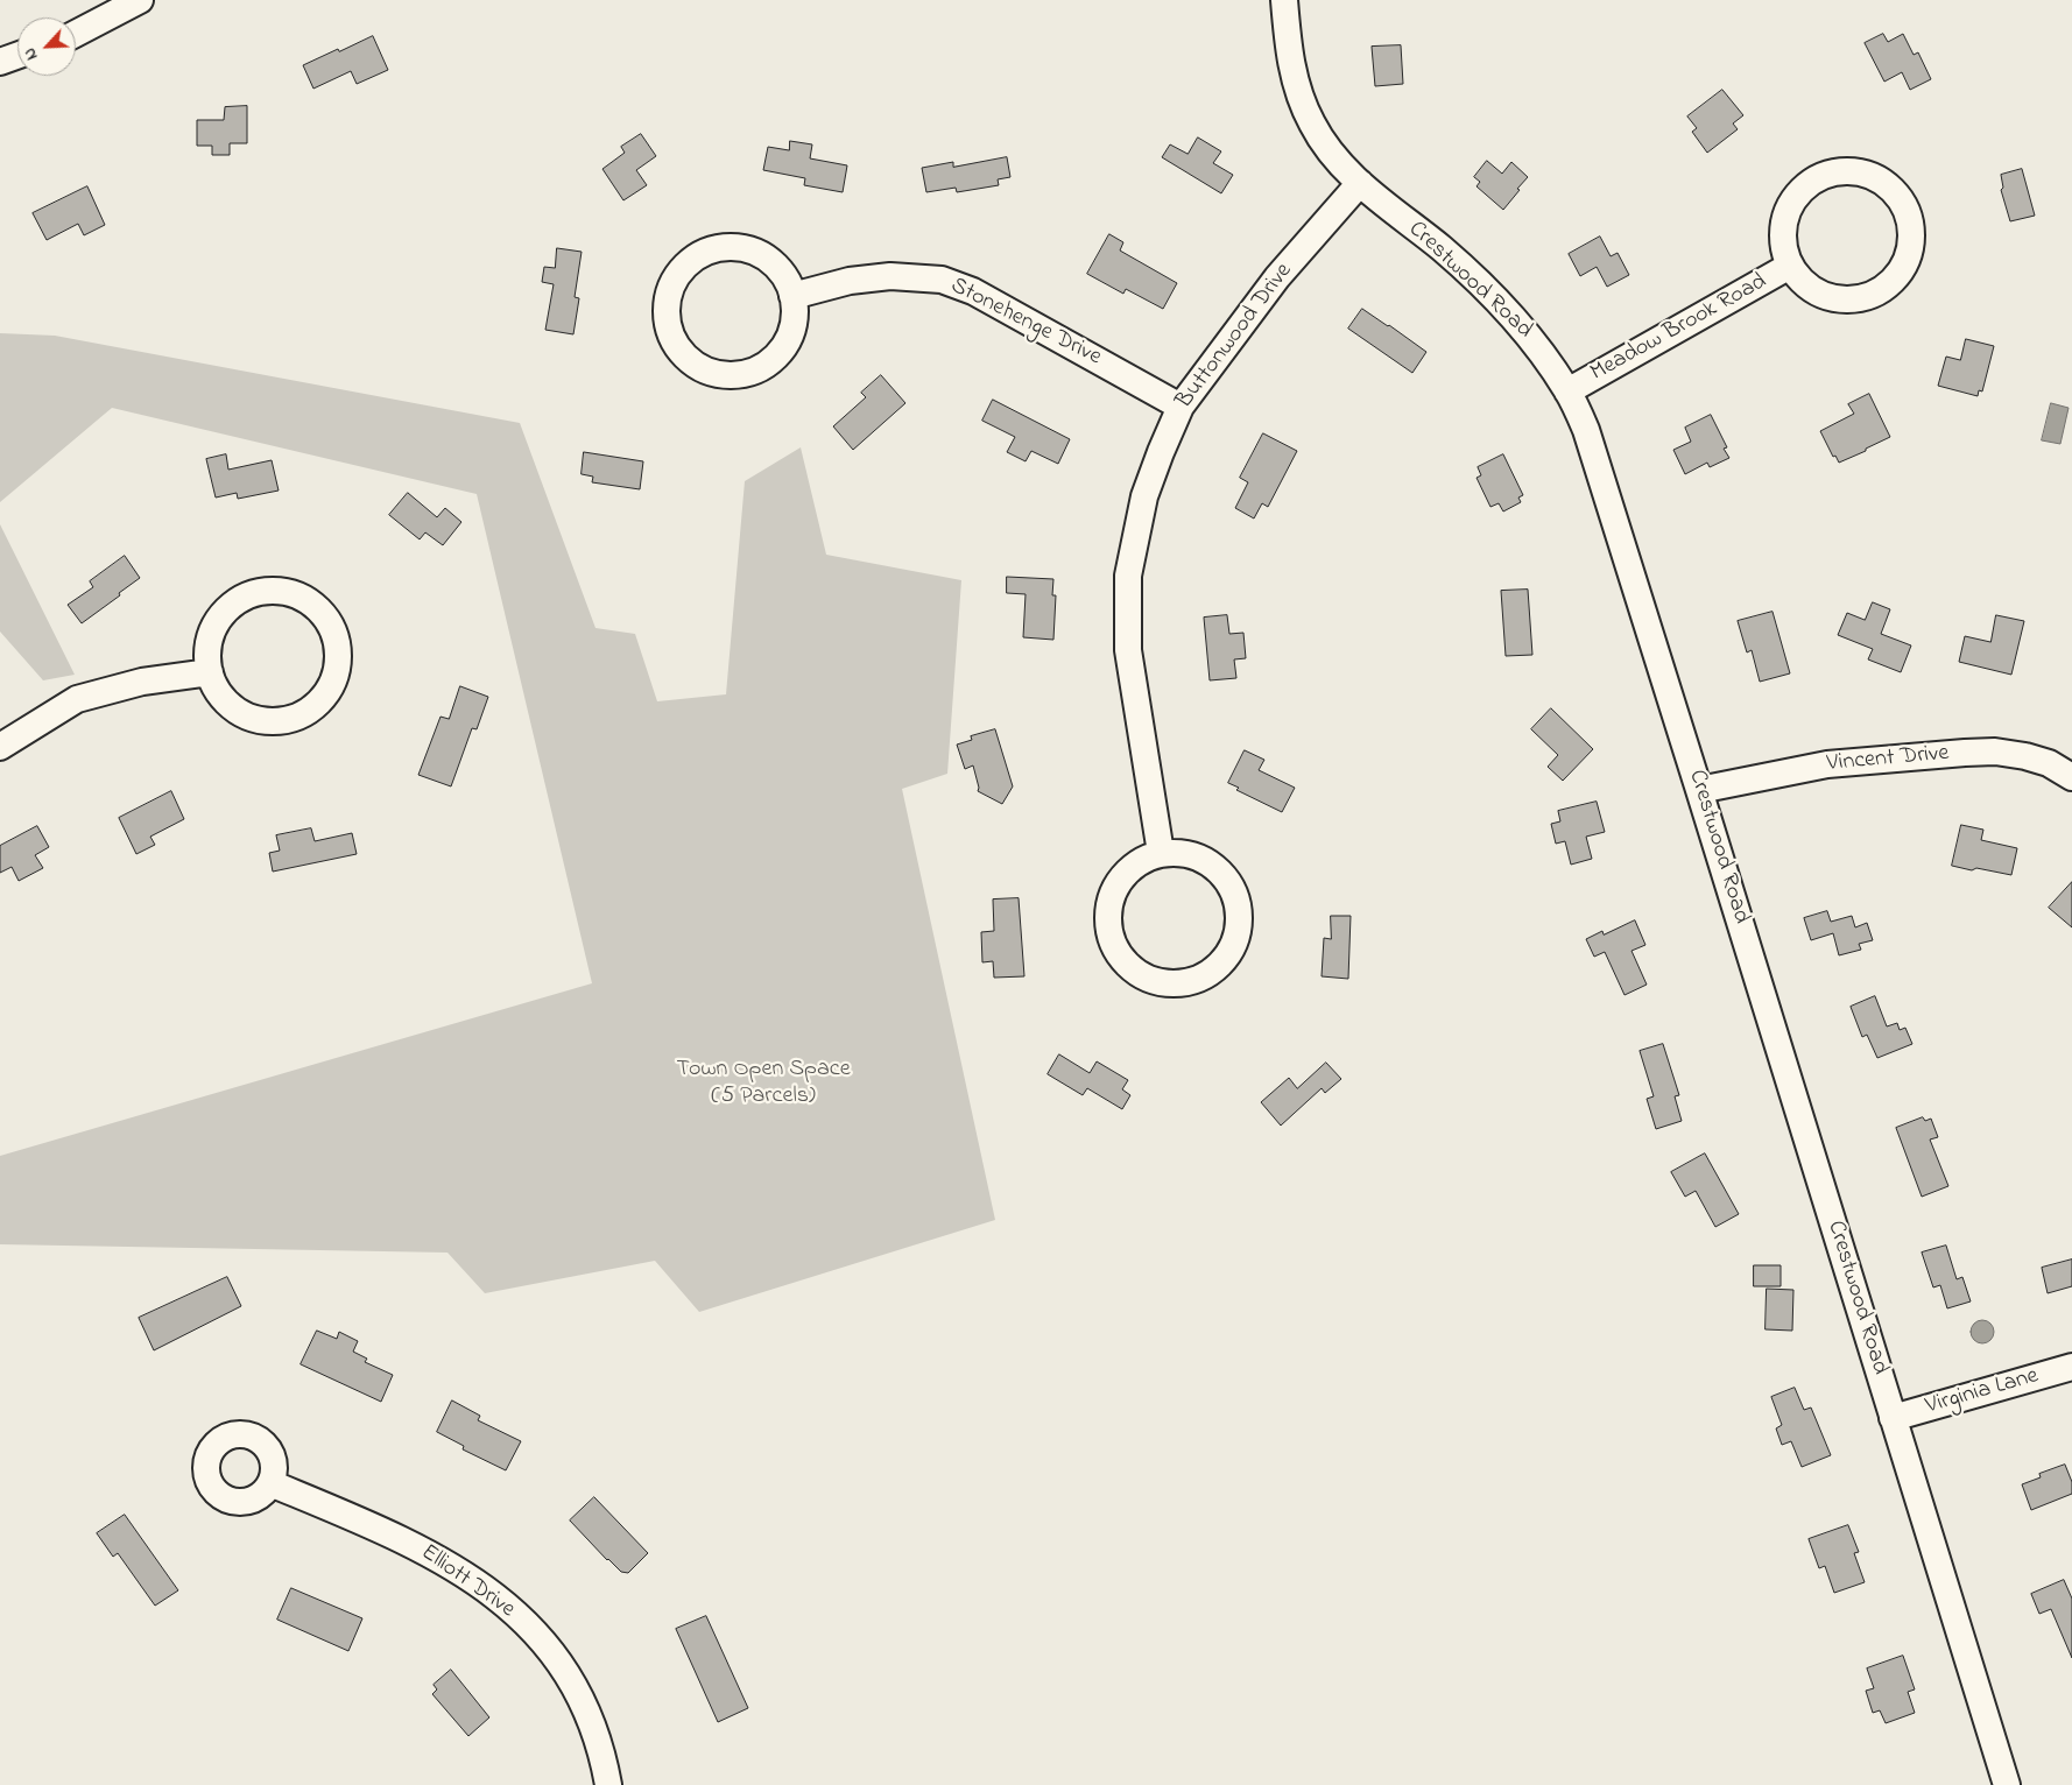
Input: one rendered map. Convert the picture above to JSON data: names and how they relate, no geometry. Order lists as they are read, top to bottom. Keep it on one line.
{"streets":{"street":["Crestwood Road","Stonehenge Drive","Meadow Brook Road","Buttonwood Drive","Vincent Drive","Virginia Lane","Elliott Drive"]},"crossings":[["Crestwood Road","Meadow Brook Road"],["Crestwood Road","Buttonwood Drive"],["Crestwood Road","Vincent Drive"],["Crestwood Road","Virginia Lane"],["Stonehenge Drive","Buttonwood Drive"]],"parks":["Town Open Space (5 Parcels)"],"north":"bottom left"}
